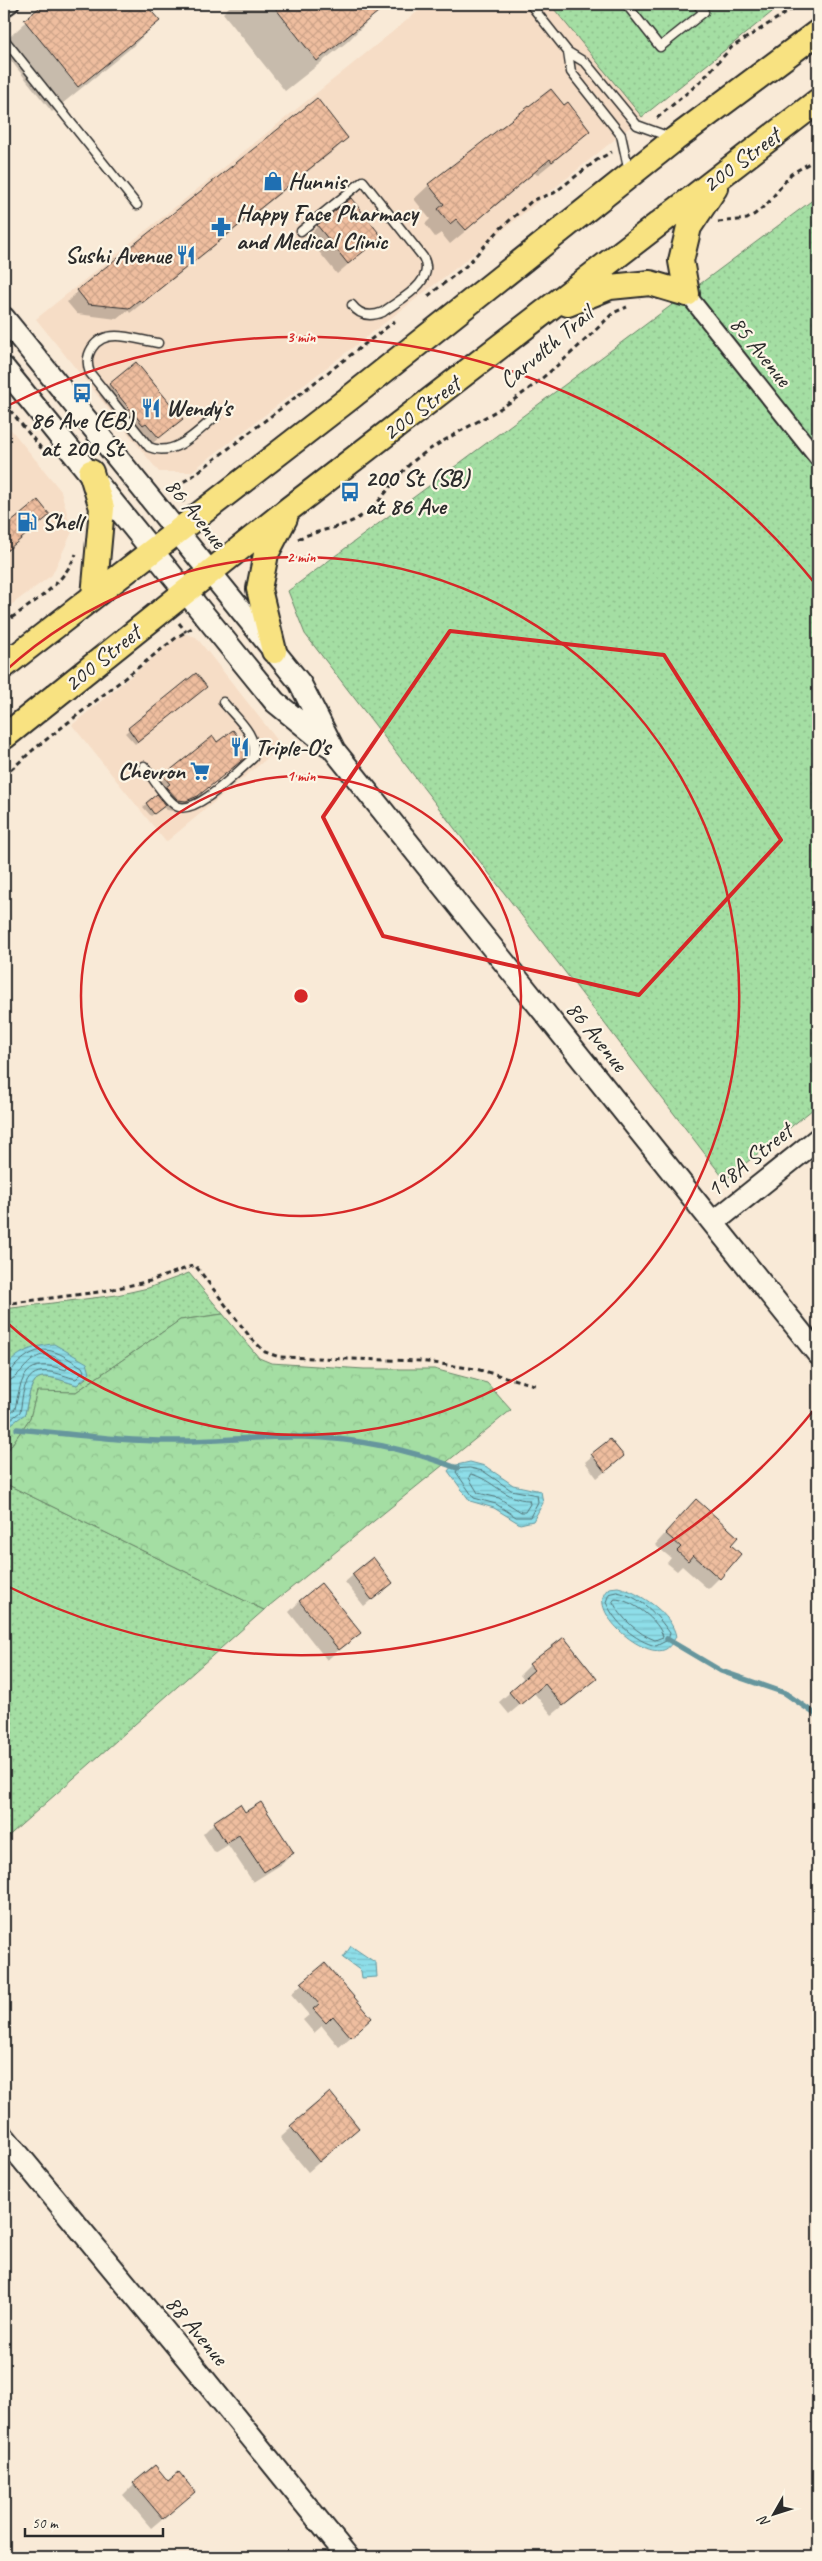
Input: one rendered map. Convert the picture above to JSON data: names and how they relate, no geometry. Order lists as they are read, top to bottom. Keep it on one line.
{"streets":{"main road":["200 Street"],"street":["85 Avenue","86 Avenue","198A Street","88 Avenue"],"path":["Carvolth Trail"]},"crossings":[["200 Street","86 Avenue"],["86 Avenue","198A Street"]],"places":{"shop":["Hunnis"],"pharmacy":["Happy Face Pharmacy and Medical Clinic"],"restaurant":["Sushi Avenue","Wendy's","Triple-O's"],"bus stop":["86 Ave (EB) at 200 St","200 St (SB) at 86 Ave"],"fuel station":["Shell"],"supermarket":["Chevron"]},"scale_bar":"50 m","north":"bottom left","rings":["3 min","2 min","1 min"]}
